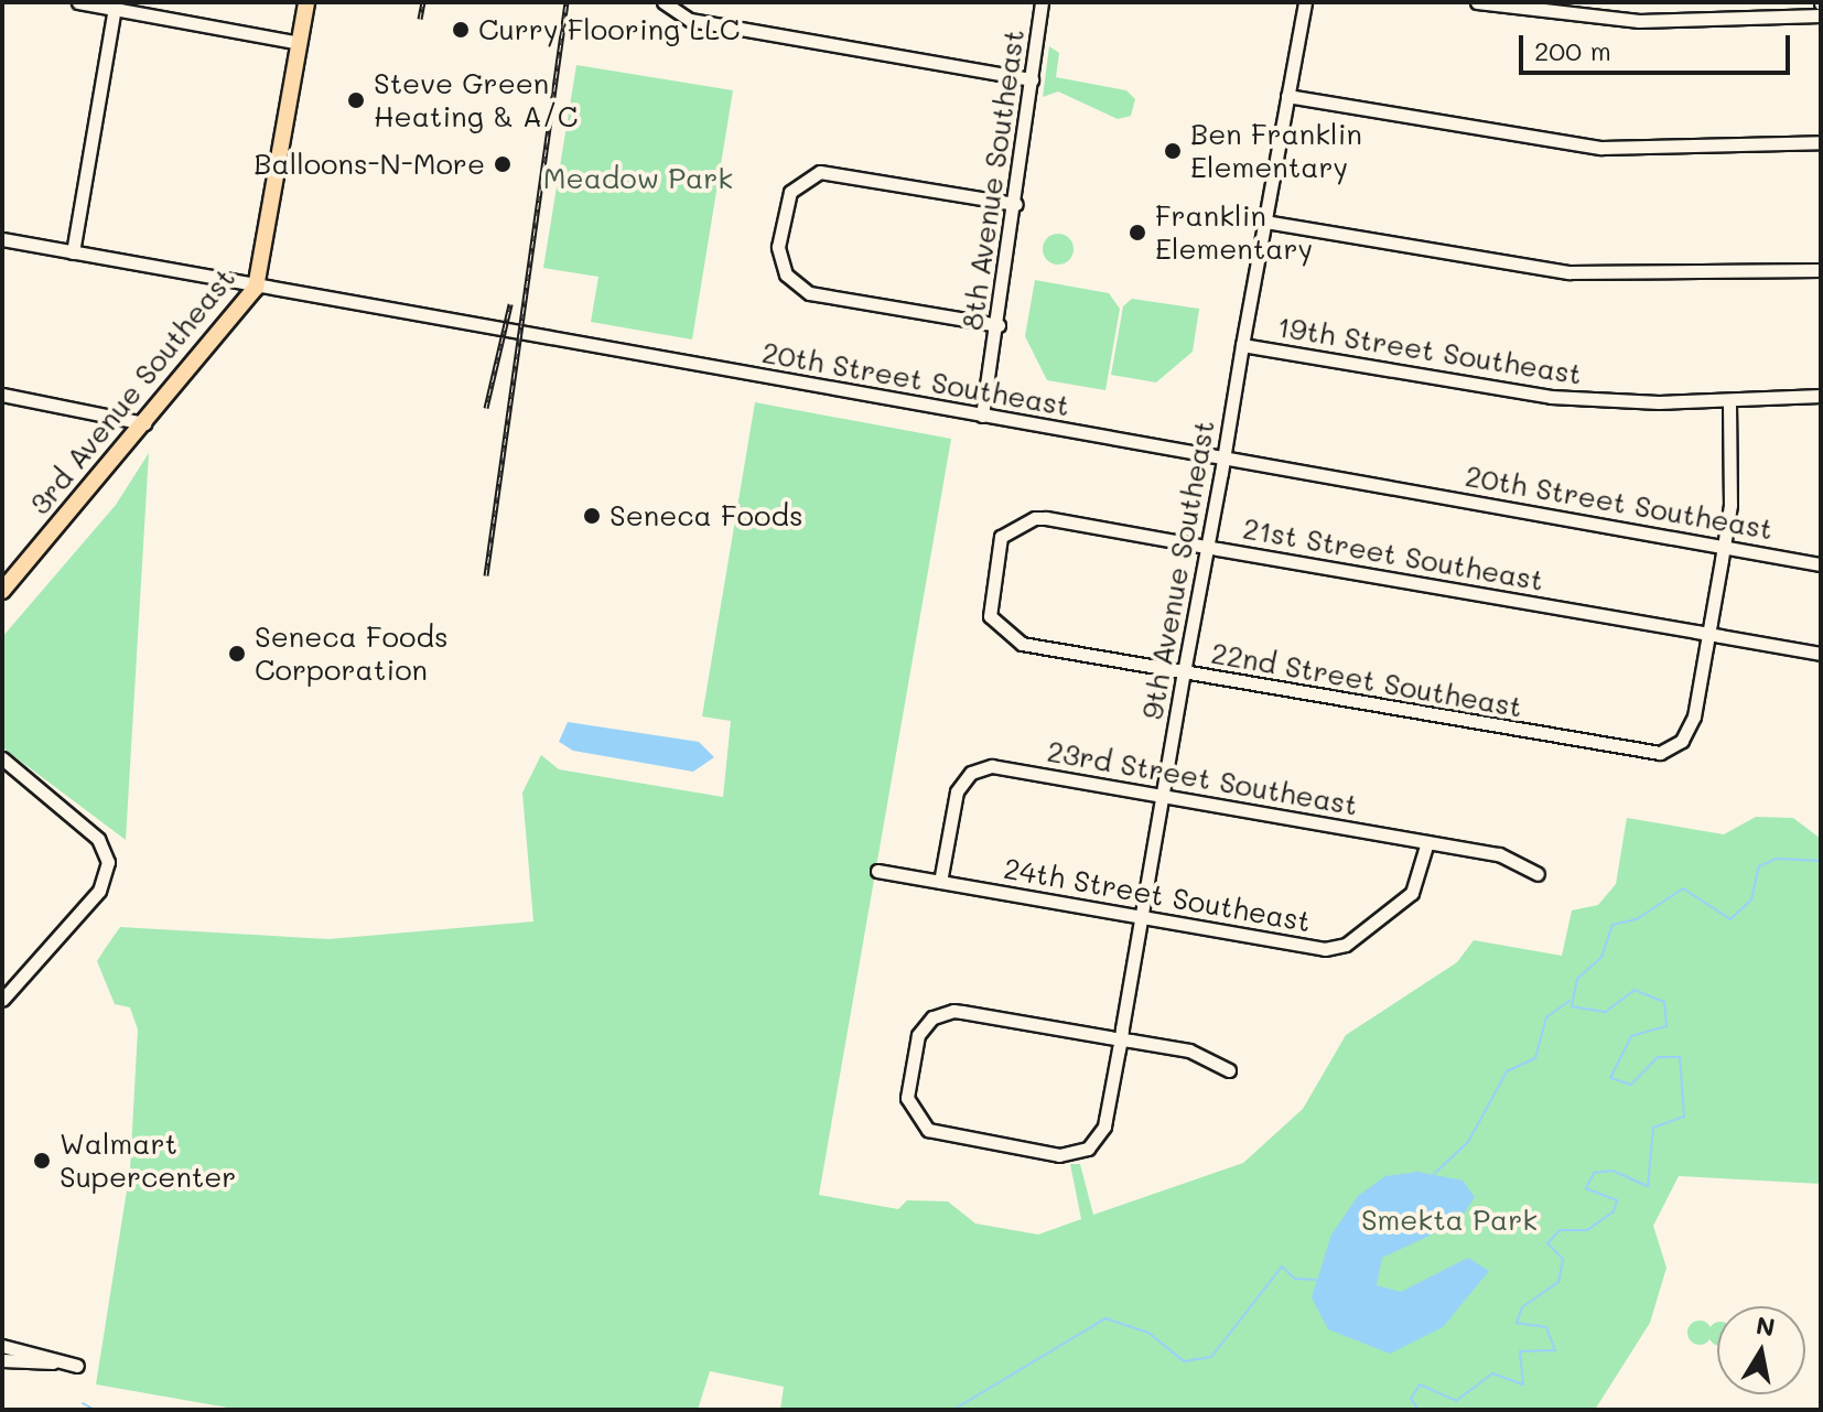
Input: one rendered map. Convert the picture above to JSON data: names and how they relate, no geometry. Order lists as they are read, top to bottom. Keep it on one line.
{"streets":{"main road":["3rd Avenue Southeast"],"street":["8th Avenue Southeast","19th Street Southeast","20th Street Southeast","21st Street Southeast","9th Avenue Southeast","22nd Street Southeast","23rd Street Southeast","24th Street Southeast"]},"crossings":[["8th Avenue Southeast","20th Street Southeast"],["19th Street Southeast","9th Avenue Southeast"],["20th Street Southeast","3rd Avenue Southeast"],["20th Street Southeast","9th Avenue Southeast"],["21st Street Southeast","9th Avenue Southeast"],["21st Street Southeast","22nd Street Southeast"],["9th Avenue Southeast","22nd Street Southeast"],["9th Avenue Southeast","23rd Street Southeast"],["9th Avenue Southeast","24th Street Southeast"],["23rd Street Southeast","24th Street Southeast"]],"parks":["Meadow Park","Smekta Park"],"places":["Curry Flooring LLC","Steve Green Heating & A/C","Ben Franklin Elementary","Balloons-N-More","Franklin Elementary","Seneca Foods","Seneca Foods Corporation","Walmart Supercenter"],"scale_bar":"200 m","north":"top"}
